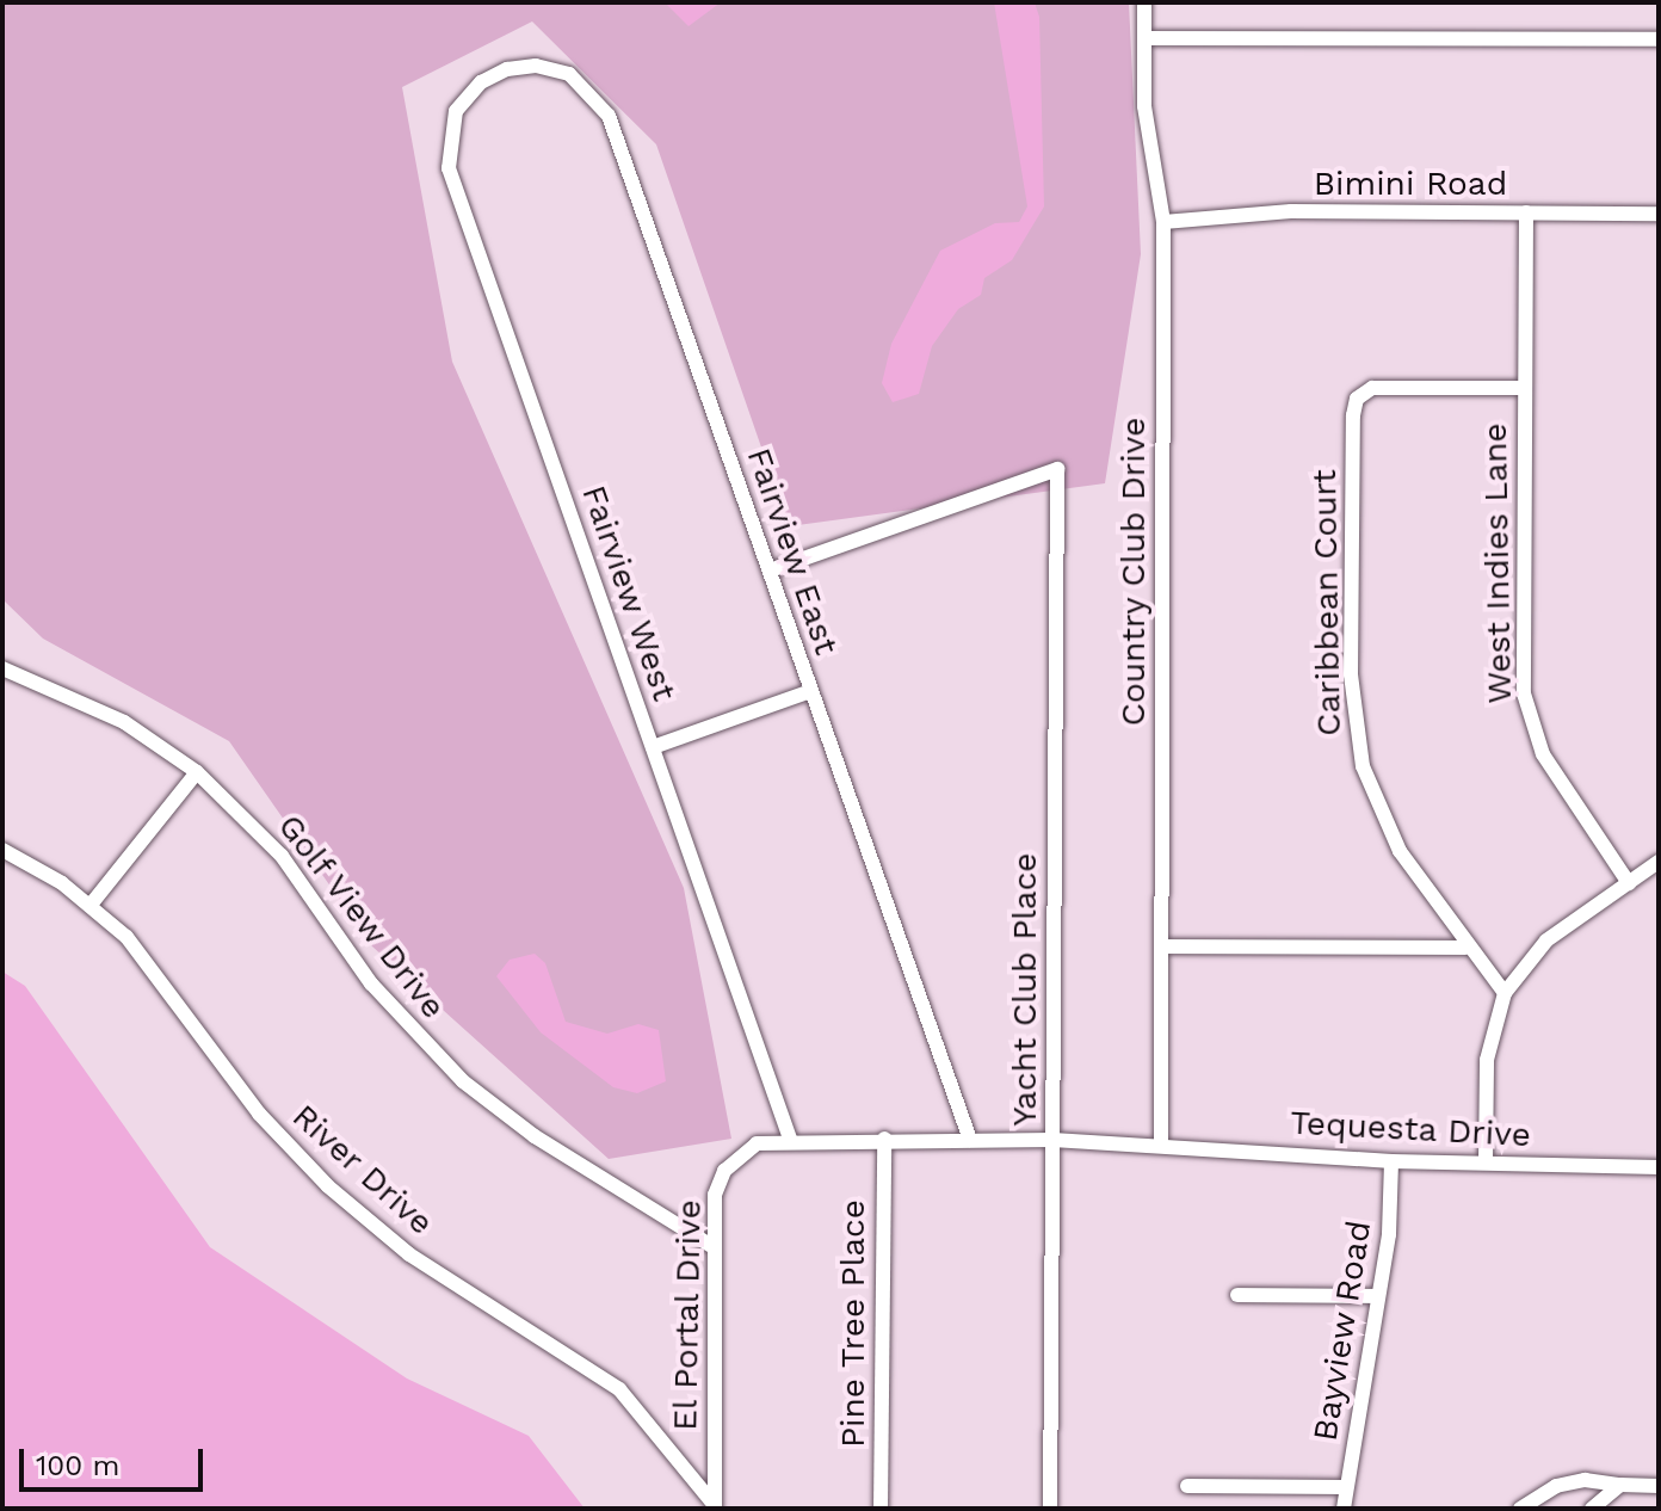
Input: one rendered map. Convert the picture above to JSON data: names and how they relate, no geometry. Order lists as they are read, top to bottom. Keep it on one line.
{"streets":{"street":["Bimini Road","Fairview East","West Indies Lane","Country Club Drive","Fairview West","Caribbean Court","Golf View Drive","Yacht Club Place","Tequesta Drive","River Drive","El Portal Drive","Pine Tree Place","Bayview Road"]},"crossings":[["Bimini Road","West Indies Lane"],["Bimini Road","Country Club Drive"],["Fairview East","Fairview West"],["Fairview East","Yacht Club Place"],["Fairview East","El Portal Drive"],["West Indies Lane","Caribbean Court"],["Country Club Drive","Tequesta Drive"],["Country Club Drive","El Portal Drive"],["Fairview West","El Portal Drive"],["Golf View Drive","El Portal Drive"],["Yacht Club Place","El Portal Drive"],["Tequesta Drive","El Portal Drive"],["Tequesta Drive","Bayview Road"],["River Drive","El Portal Drive"],["El Portal Drive","Pine Tree Place"]],"scale_bar":"100 m"}
